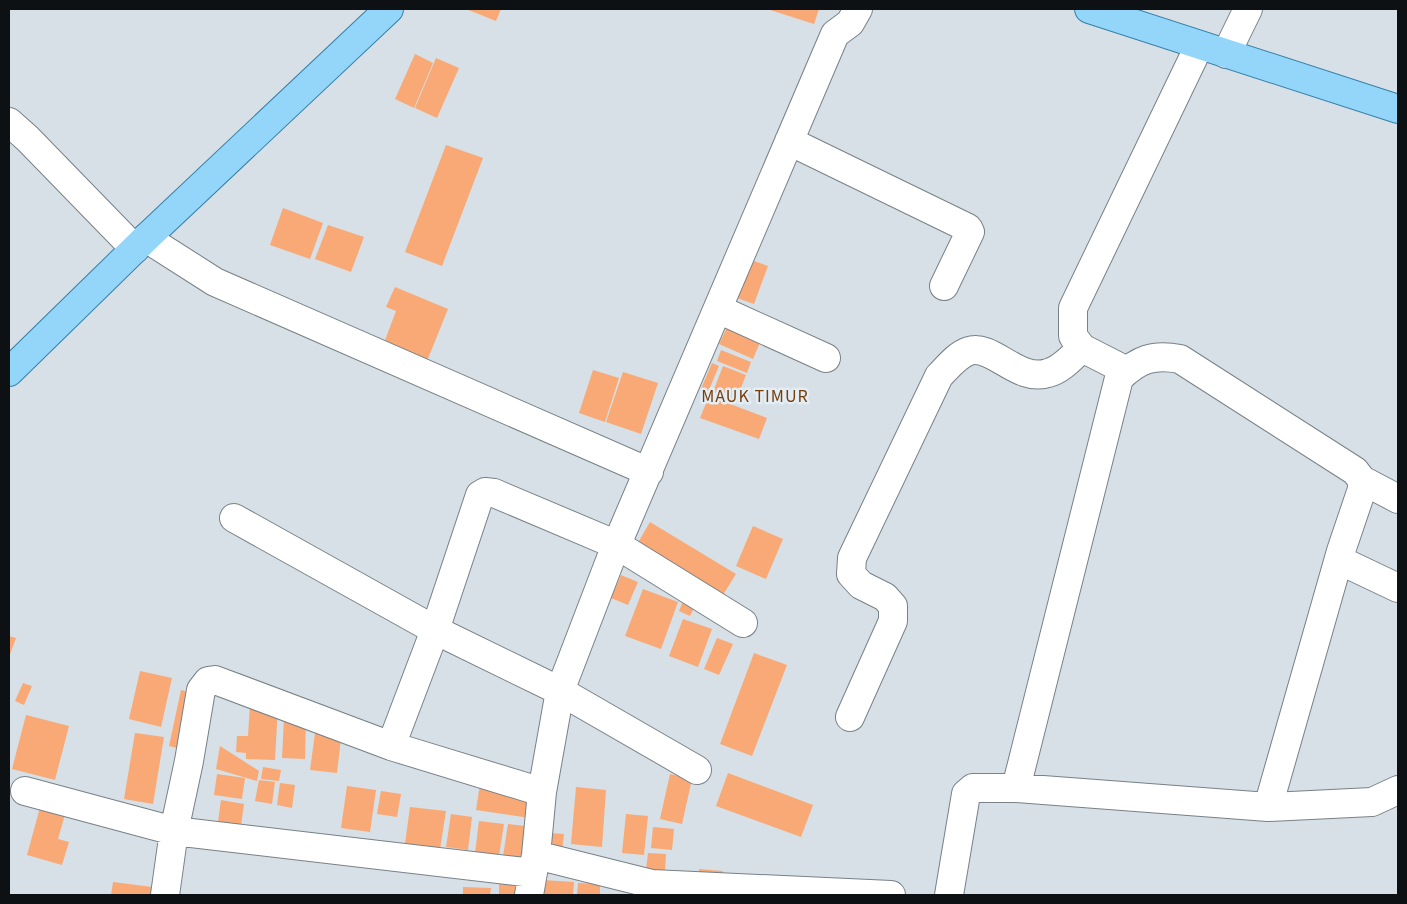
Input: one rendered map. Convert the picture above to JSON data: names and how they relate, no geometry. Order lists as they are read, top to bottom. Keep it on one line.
{"districts":["MAUK TIMUR"]}
